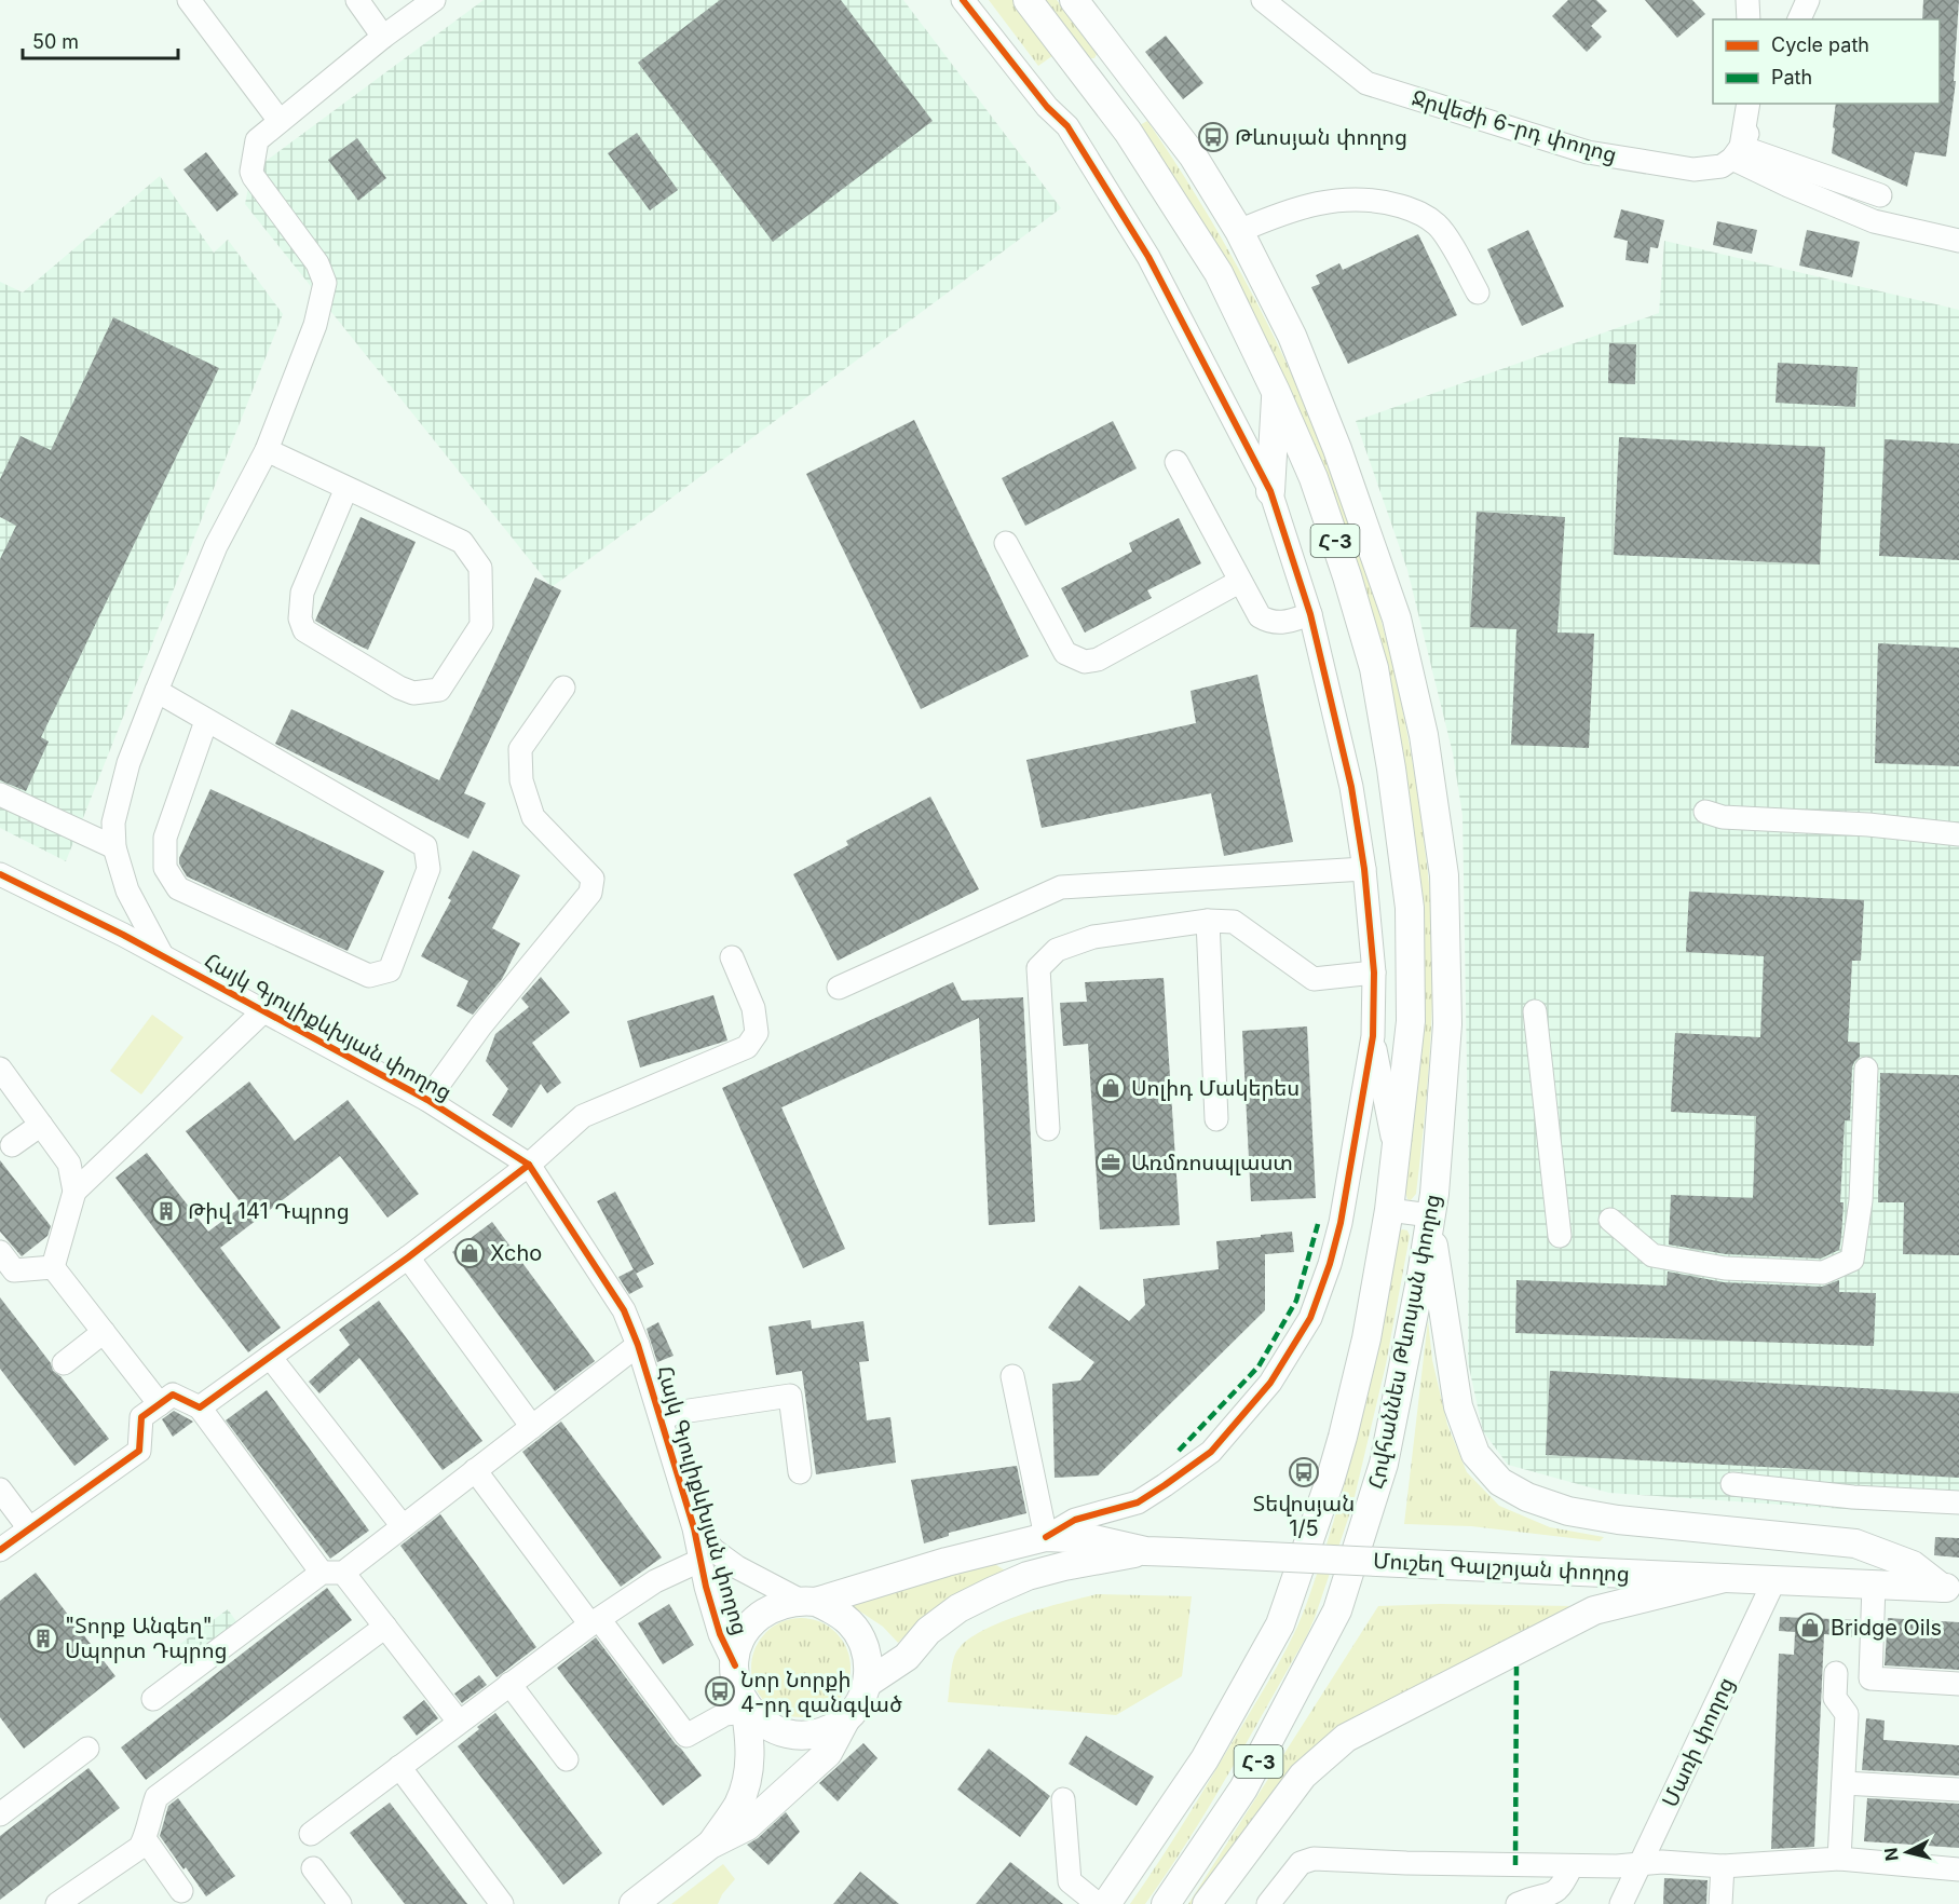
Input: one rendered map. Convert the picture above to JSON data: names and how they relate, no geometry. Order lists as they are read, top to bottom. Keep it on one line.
{"streets":{"main road":["Հ-3","Հովհաննես Թևոսյան փողոց","Մուշեղ Գալշոյան փողոց"],"street":["Ջրվեժի 6-րդ փողոց","Հայկ Գյուլիքևխյան փողոց","Մառի փողոց"]},"crossings":[["Հայկ Գյուլիքևխյան փողոց","Մուշեղ Գալշոյան փողոց"],["Մուշեղ Գալշոյան փողոց","Մառի փողոց"]],"places":{"bus stop":["Թևոսյան փողոց","Տեվոսյան 1/5","Նոր Նորքի 4-րդ զանգված"],"shop":["Սոլիդ Մակերես","Xcho","Bridge Oils"],"office":["Առմռոսպլաստ"],"building":["Թիվ 141 Դպրոց","\"Տորք Անգեղ\" Սպորտ Դպրոց"]},"legend":["Cycle path","Path"],"scale_bar":"50 m","north":"left"}
